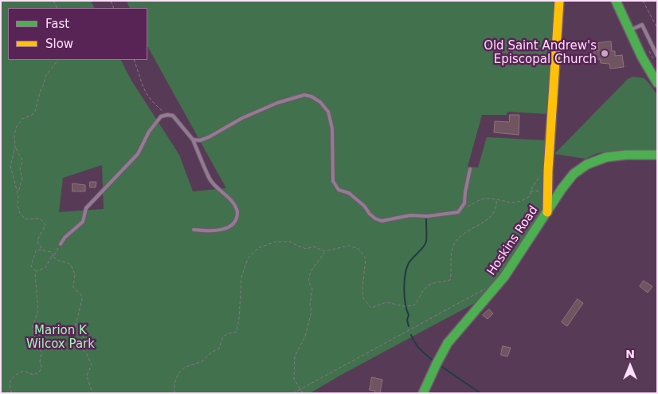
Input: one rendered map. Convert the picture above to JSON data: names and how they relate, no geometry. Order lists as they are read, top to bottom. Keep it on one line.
{"streets":{"street":["Hoskins Road"]},"parks":["Marion K Wilcox Park"],"places":["Old Saint Andrew's Episcopal Church"],"legend":["Fast","Slow"],"north":"top"}
